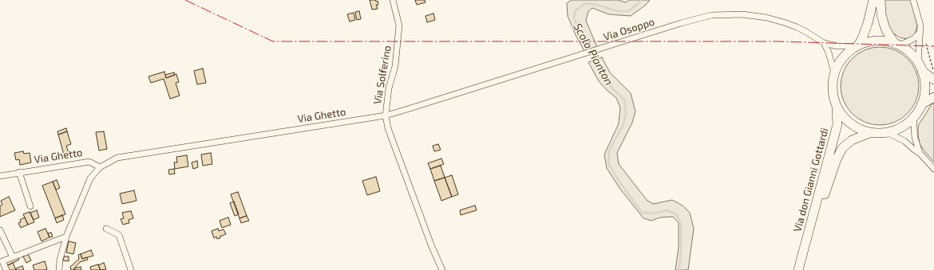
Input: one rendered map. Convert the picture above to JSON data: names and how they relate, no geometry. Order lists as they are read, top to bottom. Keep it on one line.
{"streets":{"main road":["Via don Gianni Gottardi"],"street":["Via Osoppo","Via Solferino","Via Ghetto"]},"crossings":[["Via Osoppo","Via Solferino"],["Via Osoppo","Via Ghetto"],["Via Osoppo","Via don Gianni Gottardi"],["Via Solferino","Via Ghetto"]],"water":["Scolo Pianton"]}
